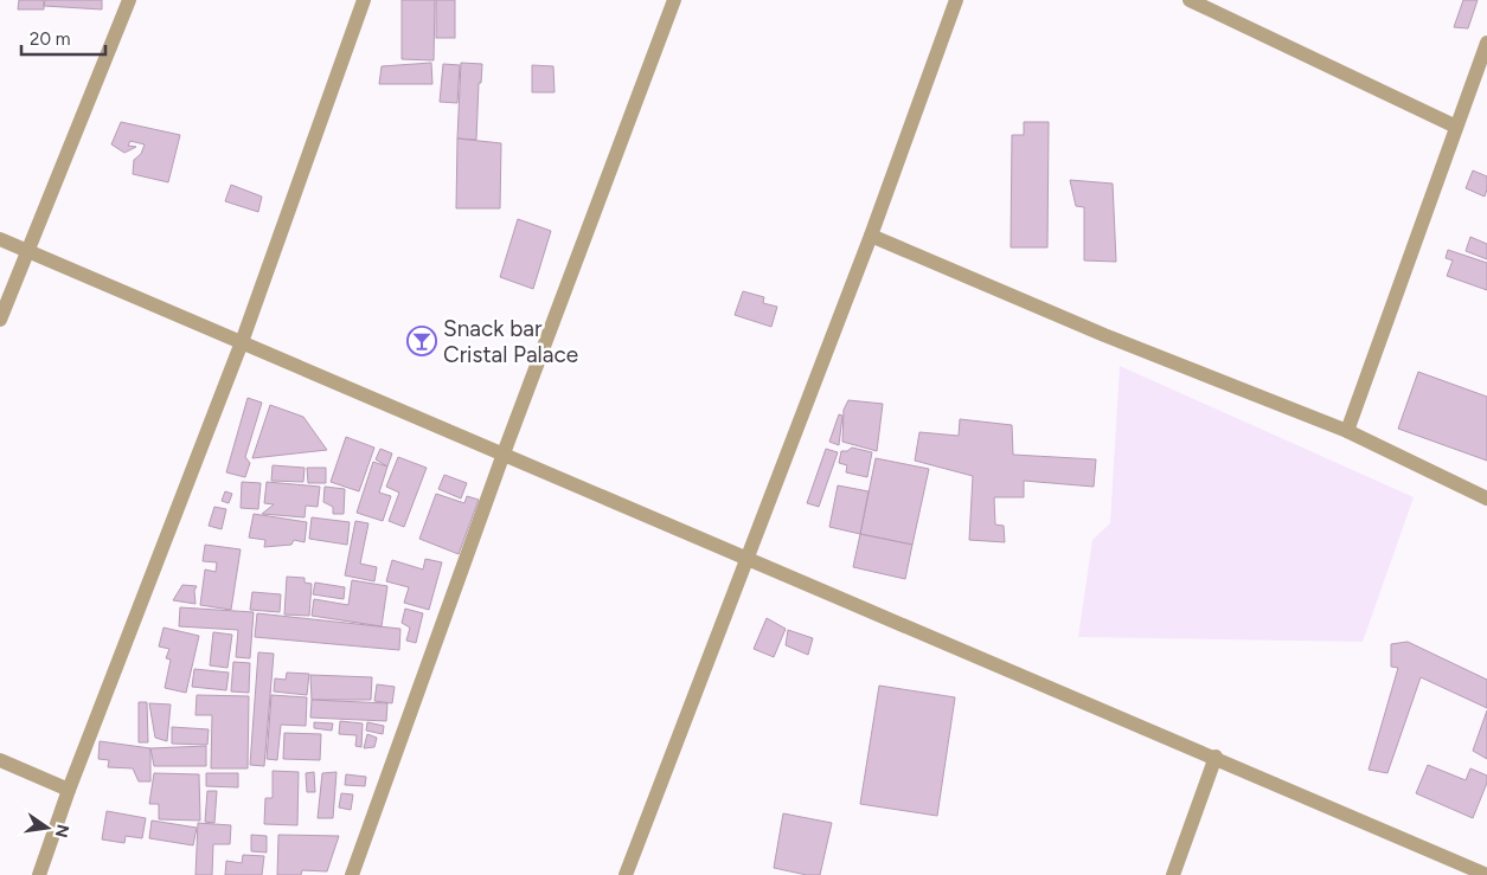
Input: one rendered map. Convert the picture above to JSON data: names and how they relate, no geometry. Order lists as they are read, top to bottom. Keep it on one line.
{"places":{"bar":["Snack bar Cristal Palace"]},"scale_bar":"20 m","north":"right"}
